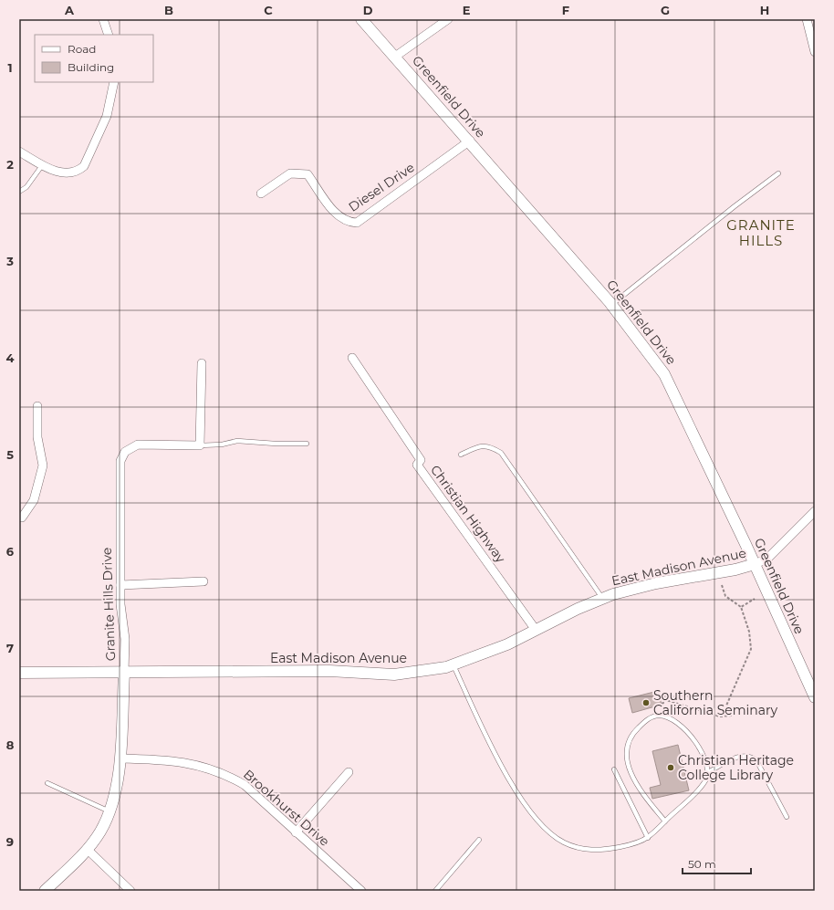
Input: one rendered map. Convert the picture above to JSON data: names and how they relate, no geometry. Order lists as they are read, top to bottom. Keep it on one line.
{"streets":{"street":["Greenfield Drive","Diesel Drive","Christian Highway","East Madison Avenue","Granite Hills Drive","Brookhurst Drive"]},"crossings":[["Greenfield Drive","Diesel Drive"],["Greenfield Drive","East Madison Avenue"],["Christian Highway","East Madison Avenue"],["East Madison Avenue","Granite Hills Drive"],["Granite Hills Drive","Brookhurst Drive"]],"districts":["GRANITE HILLS"],"places":["Southern California Seminary","Christian Heritage College Library"],"legend":["Road","Building"],"scale_bar":"50 m","grid":{"columns":["A","B","C","D","E","F","G","H"],"rows":["1","2","3","4","5","6","7","8","9"]}}
